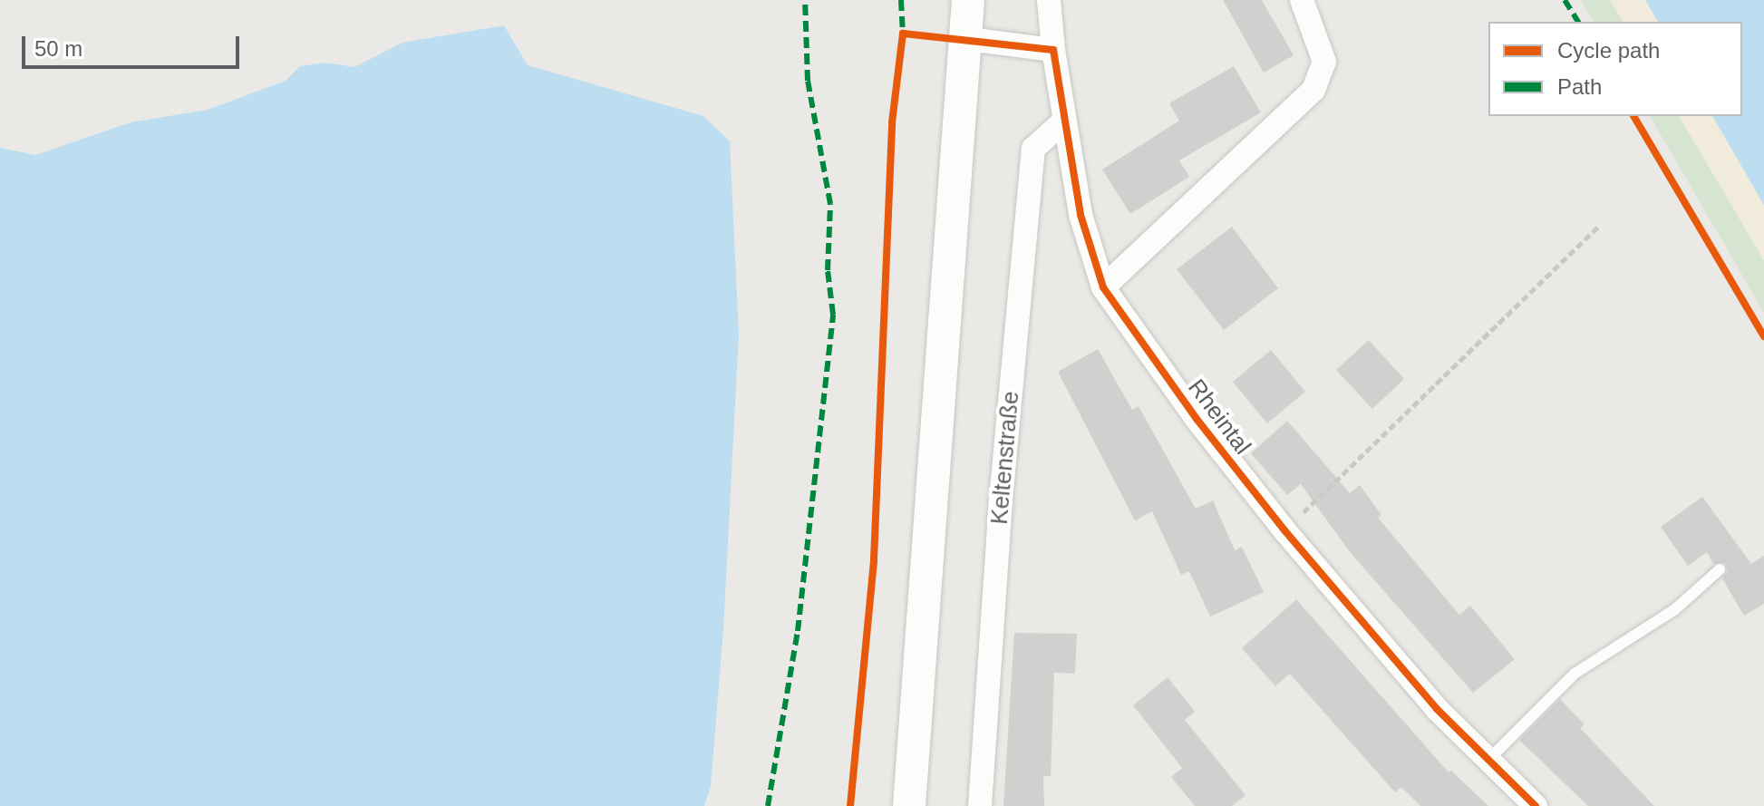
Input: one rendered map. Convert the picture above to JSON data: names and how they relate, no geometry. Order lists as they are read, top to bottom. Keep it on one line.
{"streets":{"street":["Rheintal","Keltenstraße"]},"crossings":[["Rheintal","Keltenstraße"]],"legend":["Cycle path","Path"],"scale_bar":"50 m"}
